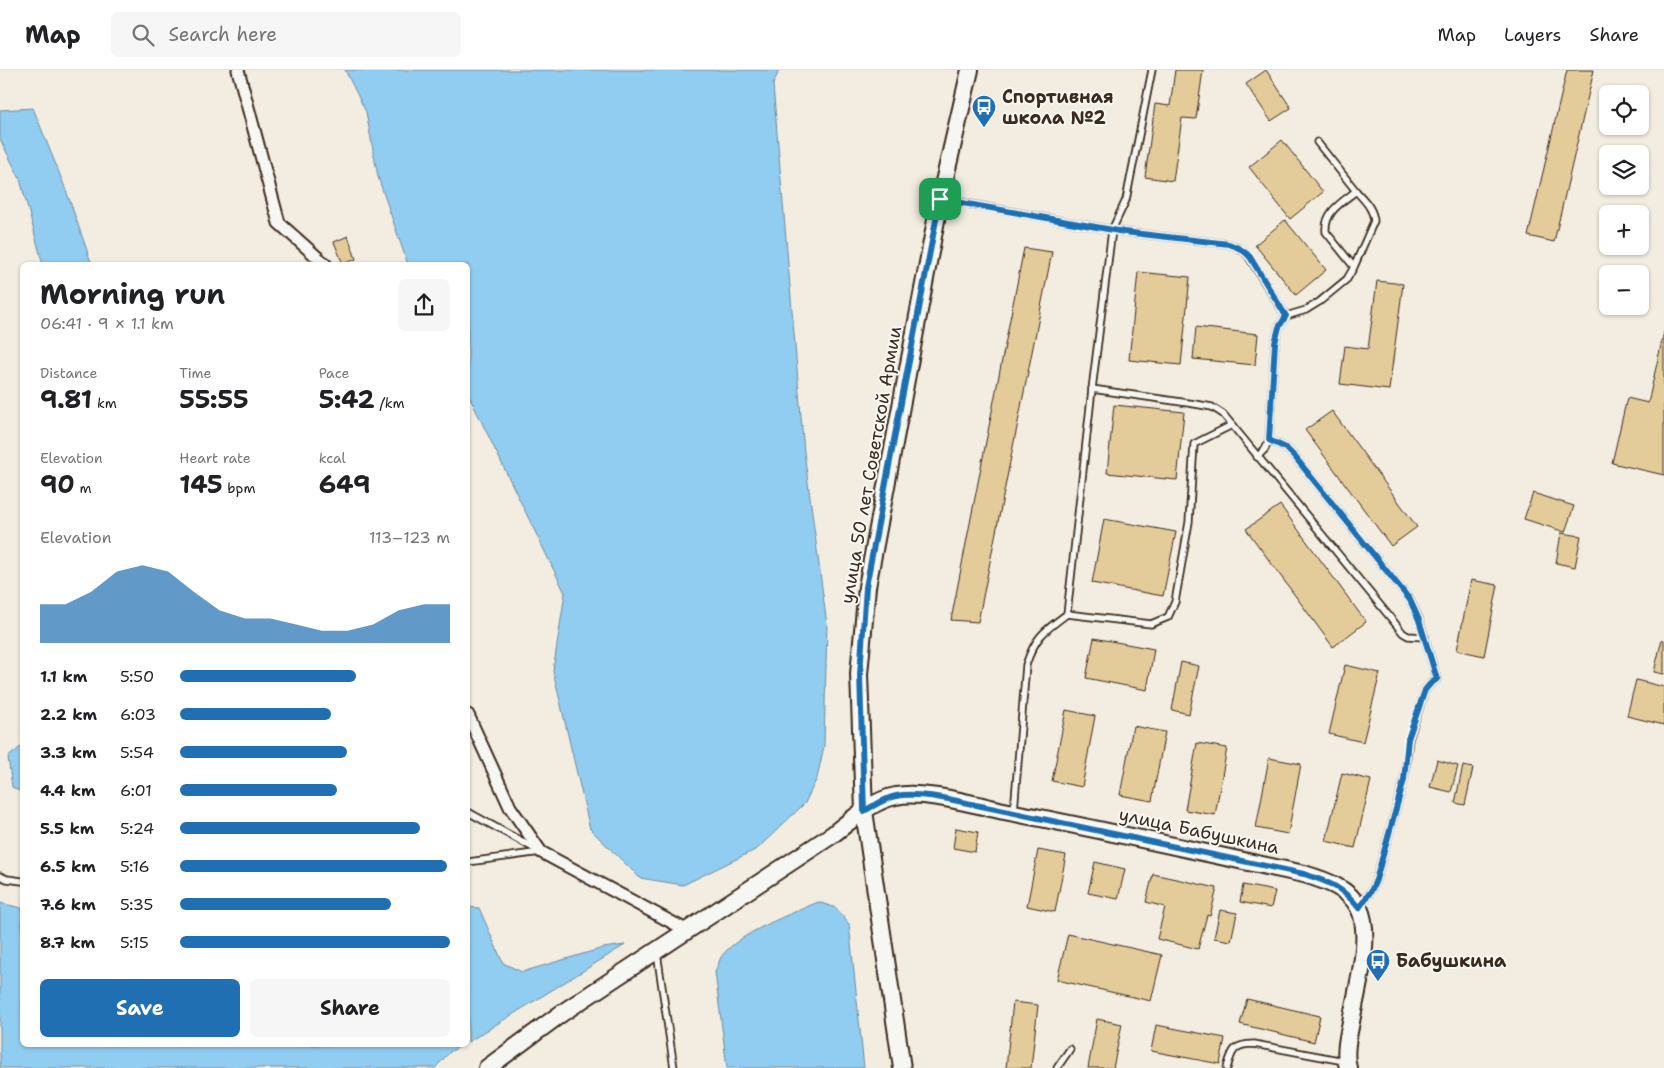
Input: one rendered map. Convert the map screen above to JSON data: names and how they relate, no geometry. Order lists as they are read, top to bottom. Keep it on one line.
{"streets":{"street":["улица 50 лет Советской Армии","улица Бабушкина"]},"crossings":[["улица 50 лет Советской Армии","улица Бабушкина"]],"places":{"bus stop":["Спортивная школа №2","Бабушкина"]},"page":{"header":"Map","search":"Search here","nav":["Map","Layers","Share"],"map_buttons":["+","−"],"heading":["Morning run","06:41 · 9 × 1.1 km"],"stats":[["Distance","9.81 km"],["Time","55:55"],["Pace","5:42 /km"],["Elevation","90 m"],["Heart rate","145 bpm"],["kcal","649"]],"chart":["Elevation","113–123 m"],"list":[{"name":"1.1 km","note":"5:50"},{"name":"2.2 km","note":"6:03"},{"name":"3.3 km","note":"5:54"},{"name":"4.4 km","note":"6:01"},{"name":"5.5 km","note":"5:24"},{"name":"6.5 km","note":"5:16"},{"name":"7.6 km","note":"5:35"},{"name":"8.7 km","note":"5:15"}],"buttons":["Save","Share"]}}
